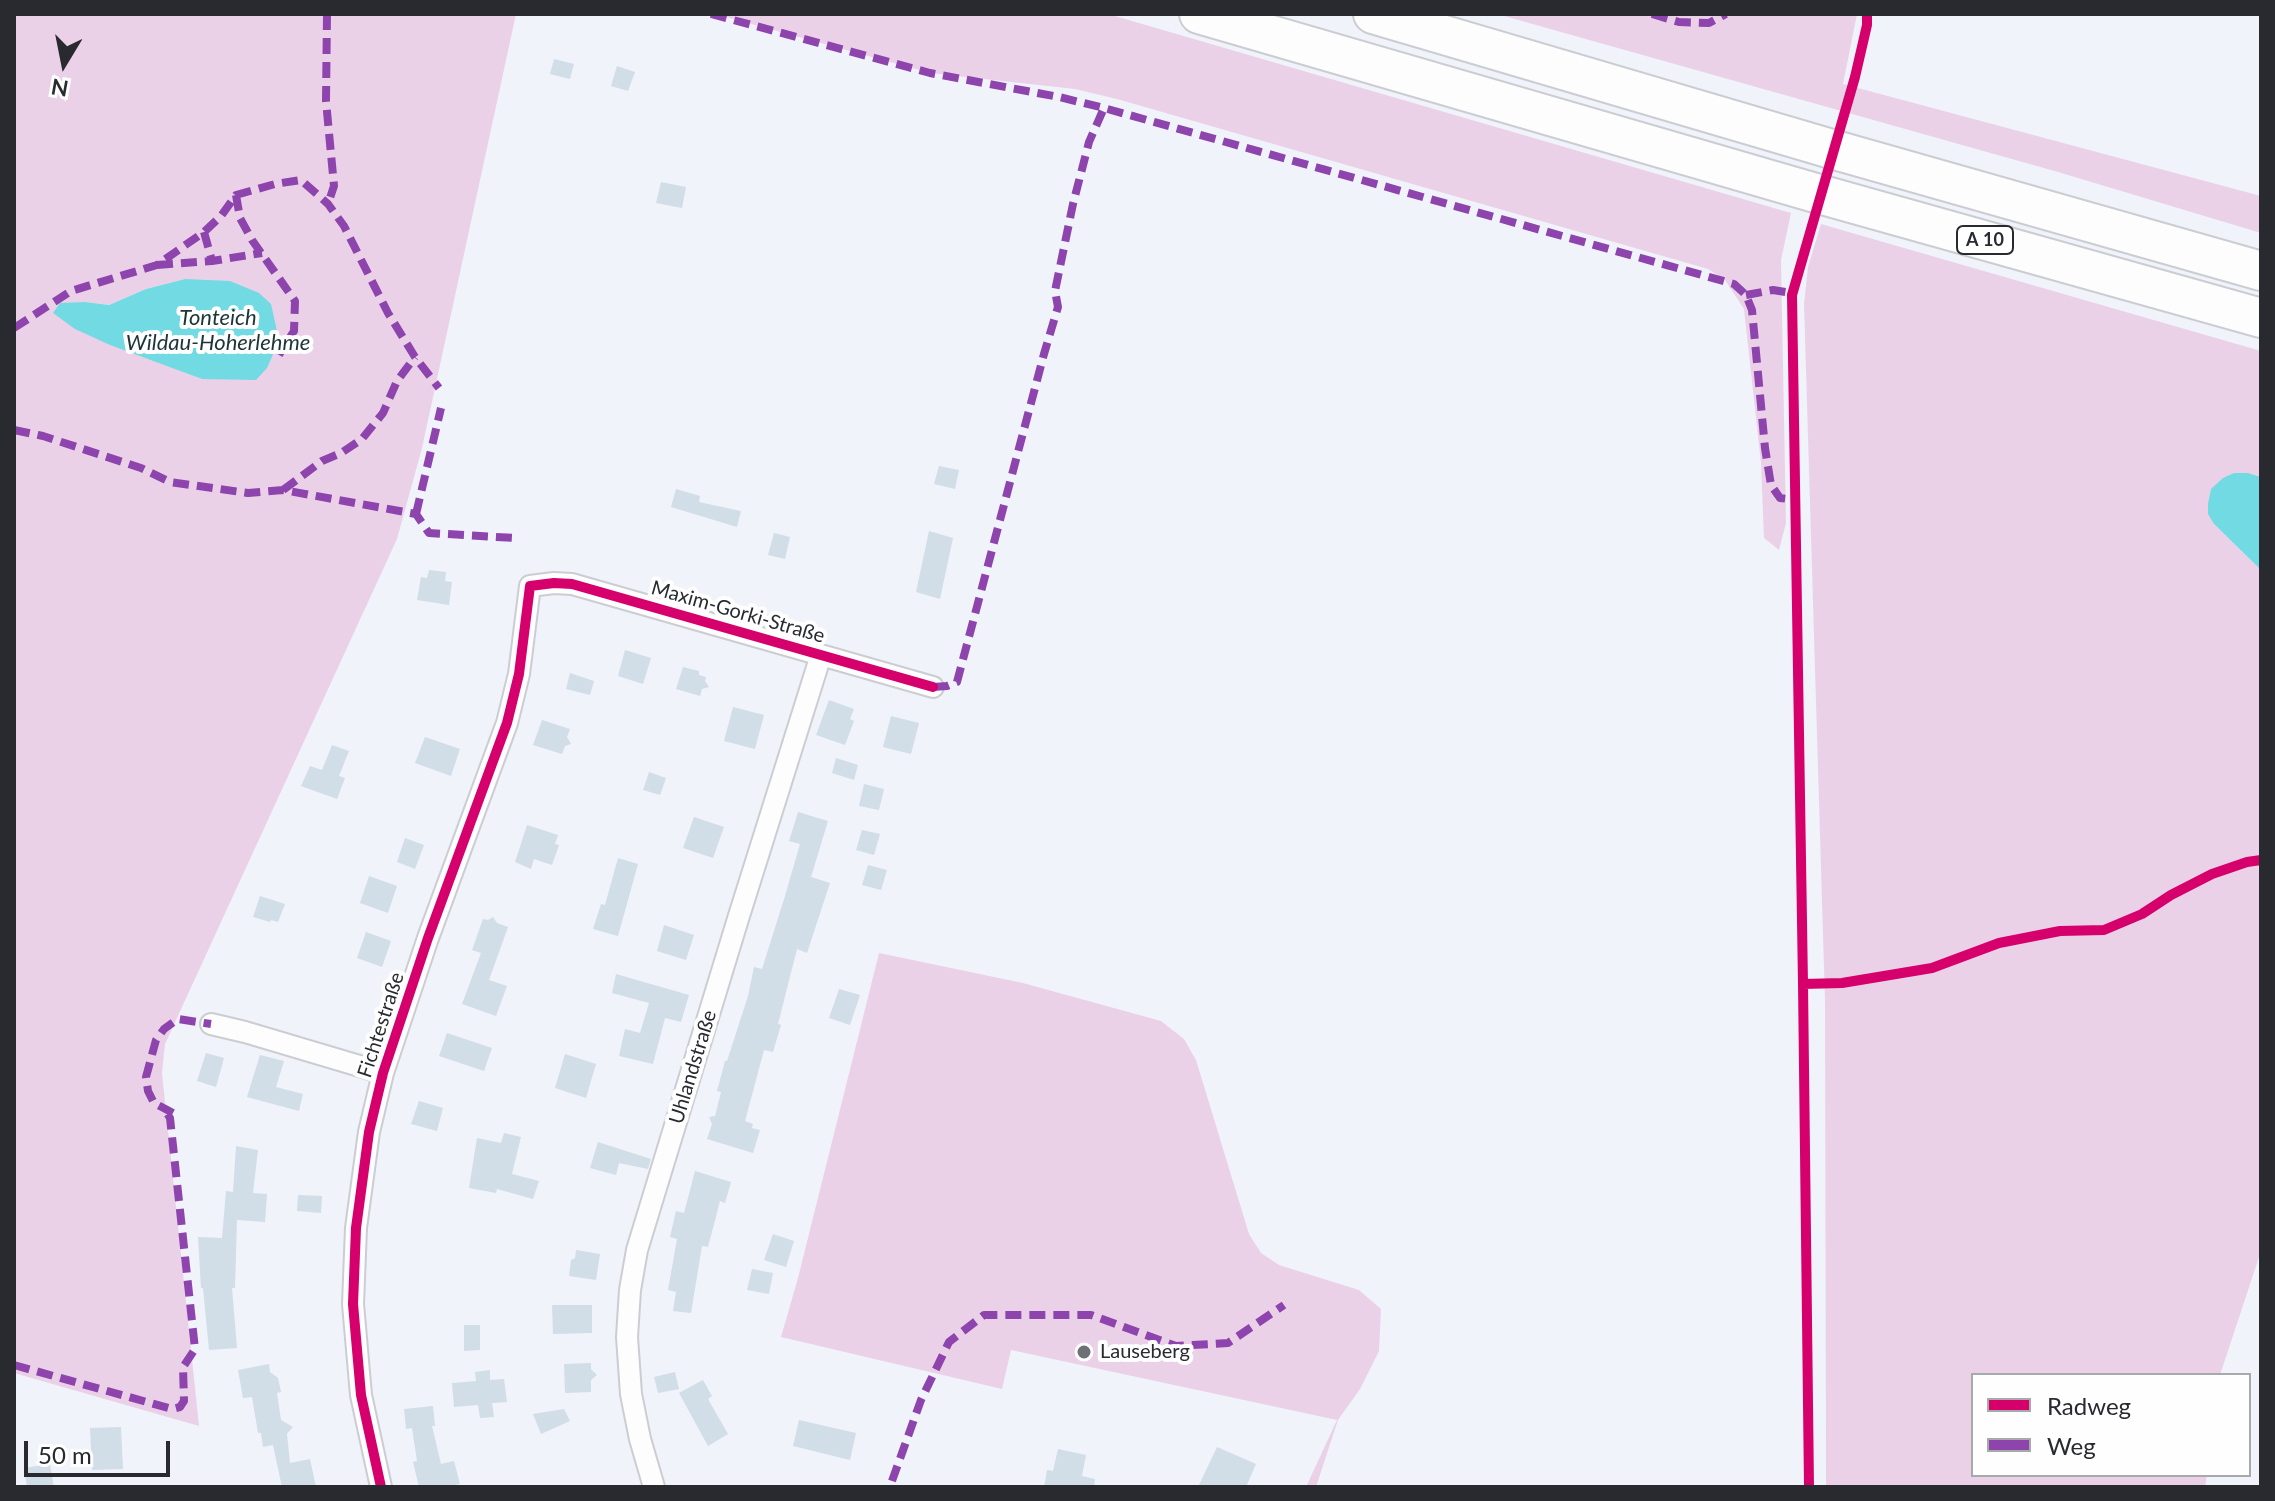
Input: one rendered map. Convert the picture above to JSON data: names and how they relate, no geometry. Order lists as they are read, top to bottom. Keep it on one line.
{"streets":{"highway":["A 10"],"street":["Maxim-Gorki-Straße","Fichtestraße","Uhlandstraße"]},"crossings":[["Maxim-Gorki-Straße","Fichtestraße"],["Maxim-Gorki-Straße","Uhlandstraße"]],"water":["Tonteich Wildau-Hoherlehme"],"places":["Lauseberg"],"legend":["Radweg","Weg"],"scale_bar":"50 m","north":"bottom"}
